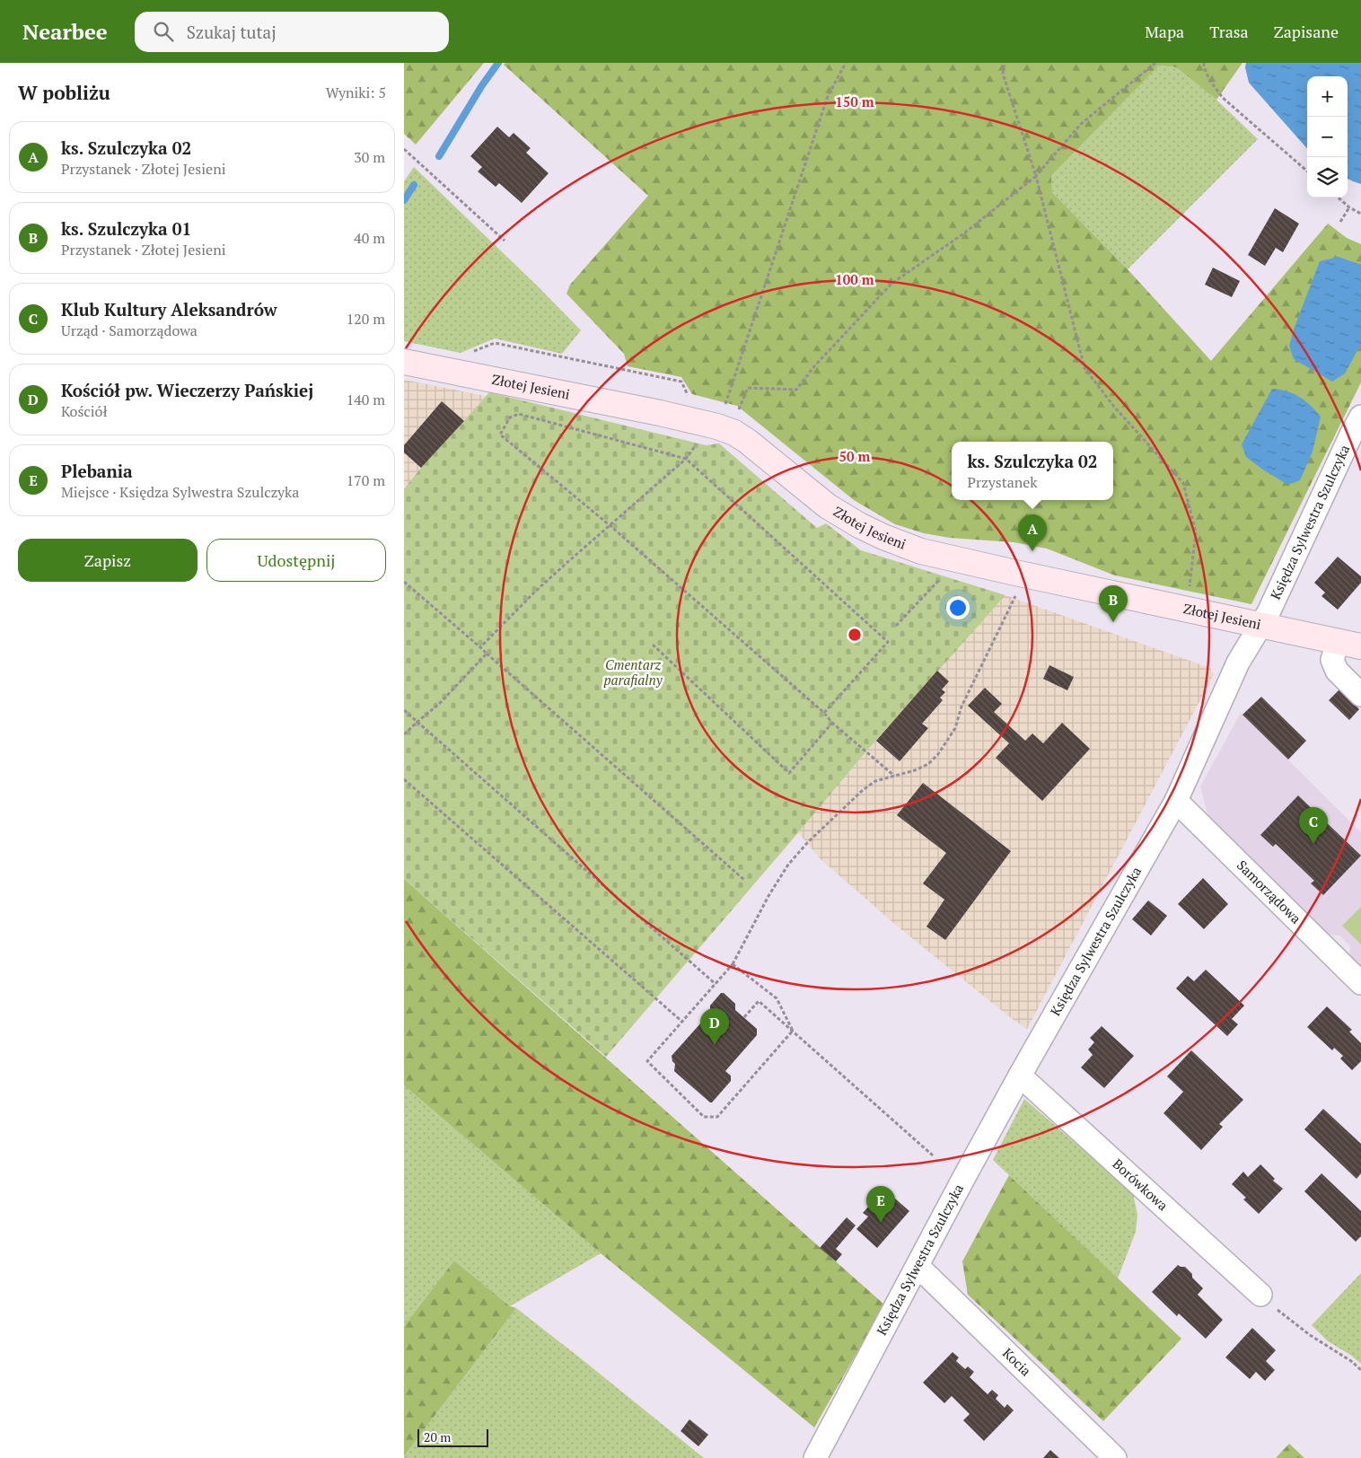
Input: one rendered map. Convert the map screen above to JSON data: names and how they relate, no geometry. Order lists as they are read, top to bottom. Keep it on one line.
{"streets":{"street":["Złotej Jesieni","Księdza Sylwestra Szulczyka","Samorządowa","Borówkowa","Kocia"]},"crossings":[["Złotej Jesieni","Księdza Sylwestra Szulczyka"],["Księdza Sylwestra Szulczyka","Samorządowa"],["Księdza Sylwestra Szulczyka","Borówkowa"],["Księdza Sylwestra Szulczyka","Kocia"]],"parks":["Cmentarz parafialny"],"scale_bar":"20 m","page":{"header":"Nearbee","search":"Szukaj tutaj","nav":["Mapa","Trasa","Zapisane"],"heading":["W pobliżu","Wyniki: 5"],"map_buttons":["+","−"],"list":[{"mark":"A","name":"ks. Szulczyka 02","note":"Przystanek · Złotej Jesieni","value":"30 m"},{"mark":"B","name":"ks. Szulczyka 01","note":"Przystanek · Złotej Jesieni","value":"40 m"},{"mark":"C","name":"Klub Kultury Aleksandrów","note":"Urząd · Samorządowa","value":"120 m"},{"mark":"D","name":"Kościół pw. Wieczerzy Pańskiej","note":"Kościół","value":"140 m"},{"mark":"E","name":"Plebania","note":"Miejsce · Księdza Sylwestra Szulczyka","value":"170 m"}],"popup":["ks. Szulczyka 02","Przystanek"],"pins":["A","B","C","D","E"],"buttons":["Zapisz","Udostępnij"],"scale":"20 m"},"rings":["150 m","100 m","50 m"]}
